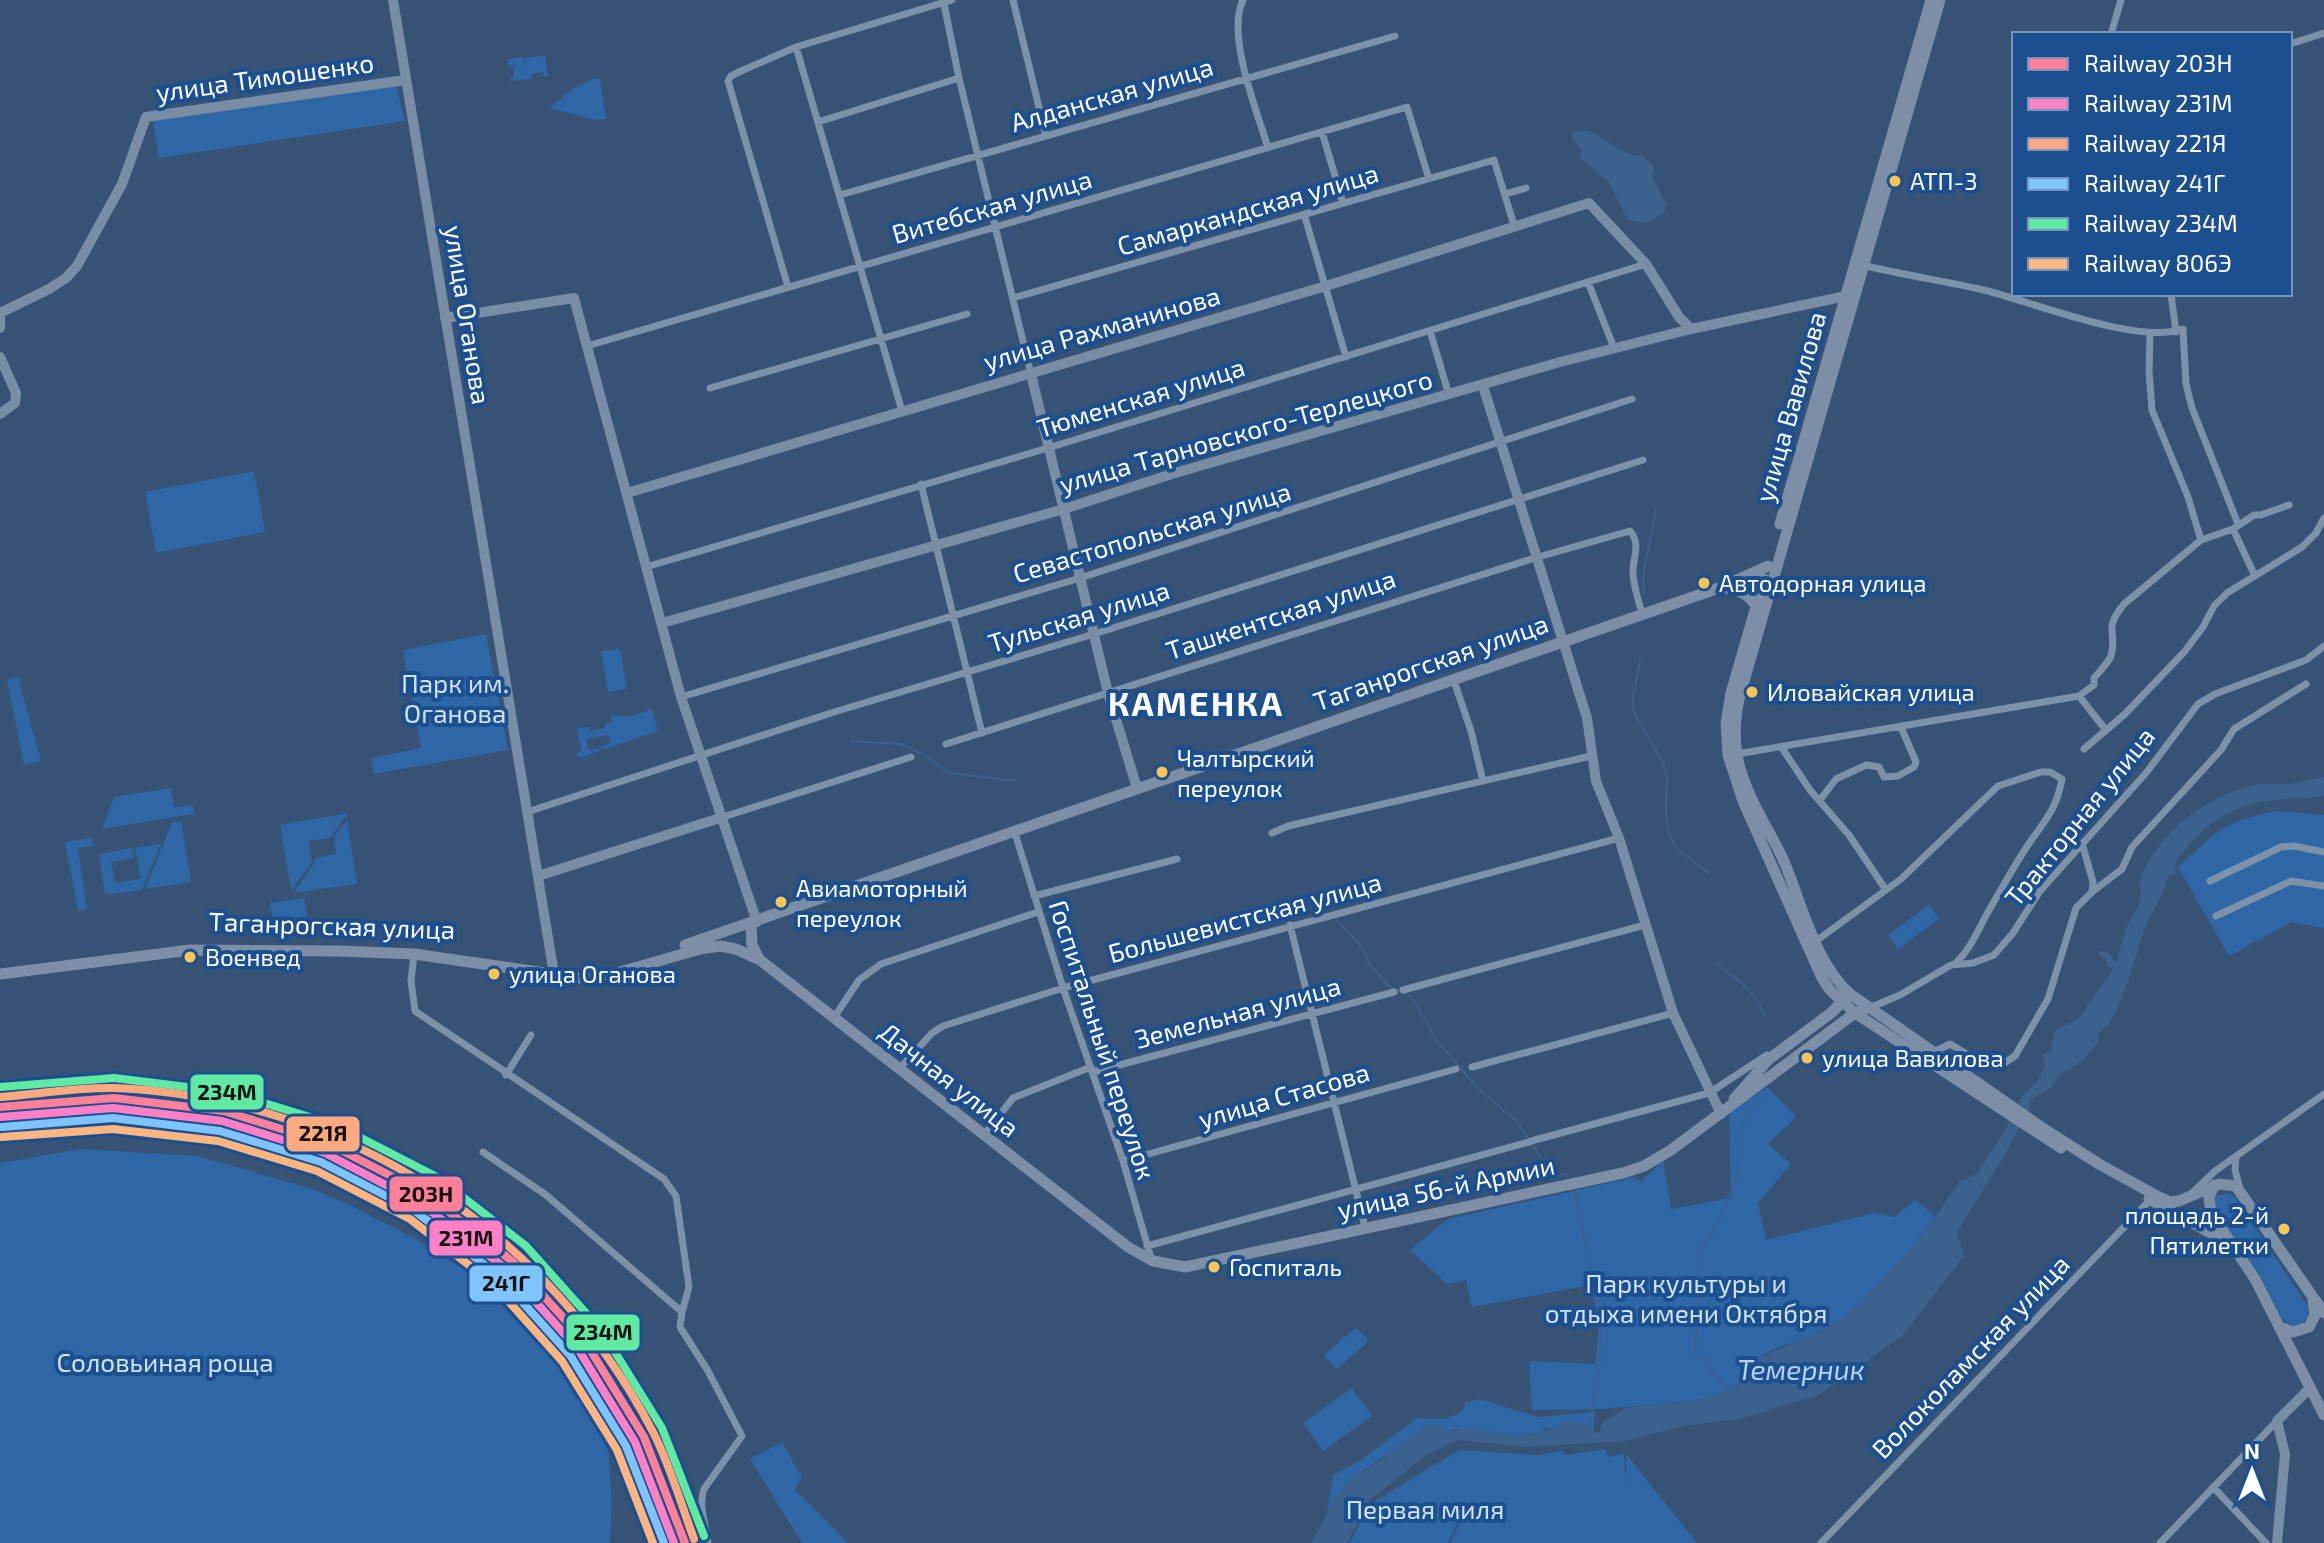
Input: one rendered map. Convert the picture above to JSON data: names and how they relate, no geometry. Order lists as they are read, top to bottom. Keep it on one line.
{"streets":{"main road":["улица Вавилова","Таганрогская улица","Дачная улица","улица 56-й Армии"],"street":["улица Тимошенко","Алданская улица","Витебская улица","Самаркандская улица","улица Оганова","улица Рахманинова","Тюменская улица","улица Тарновского-Терлецкого","Севастопольская улица","Ташкентская улица","Тульская улица","Тракторная улица","Большевистская улица","Земельная улица","Госпитальный переулок","улица Стасова","Волоколамская улица"]},"crossings":[["улица Тимошенко","улица Оганова"],["Витебская улица","Самаркандская улица"],["улица Оганова","Тульская улица"],["улица Оганова","Таганрогская улица"],["улица Рахманинова","Тюменская улица"],["улица Вавилова","улица Тарновского-Терлецкого"],["улица Вавилова","Таганрогская улица"],["улица Вавилова","Тракторная улица"],["Ташкентская улица","Таганрогская улица"],["Таганрогская улица","Госпитальный переулок"],["Таганрогская улица","Дачная улица"],["Большевистская улица","Госпитальный переулок"],["Большевистская улица","Дачная улица"],["Земельная улица","Госпитальный переулок"],["Земельная улица","Дачная улица"],["Госпитальный переулок","Дачная улица"],["Госпитальный переулок","улица Стасова"],["Дачная улица","улица 56-й Армии"]],"districts":["КАМЕНКА"],"water":["Темерник"],"parks":["Парк им. Оганова","Парк культуры и отдыха имени Октября","Соловьиная роща","Первая миля"],"places":["АТП-3","Автодорная улица","Иловайская улица","Чалтырский переулок","Авиамоторный переулок","Военвед","улица Оганова","улица Вавилова","площадь 2-й Пятилетки","Госпиталь"],"lines":["rail line 234М","rail line 221Я","rail line 203Н","rail line 231М","rail line 241Г","rail line 806Э"],"legend":["Railway 203Н","Railway 231М","Railway 221Я","Railway 241Г","Railway 234М","Railway 806Э"],"north":"top"}
